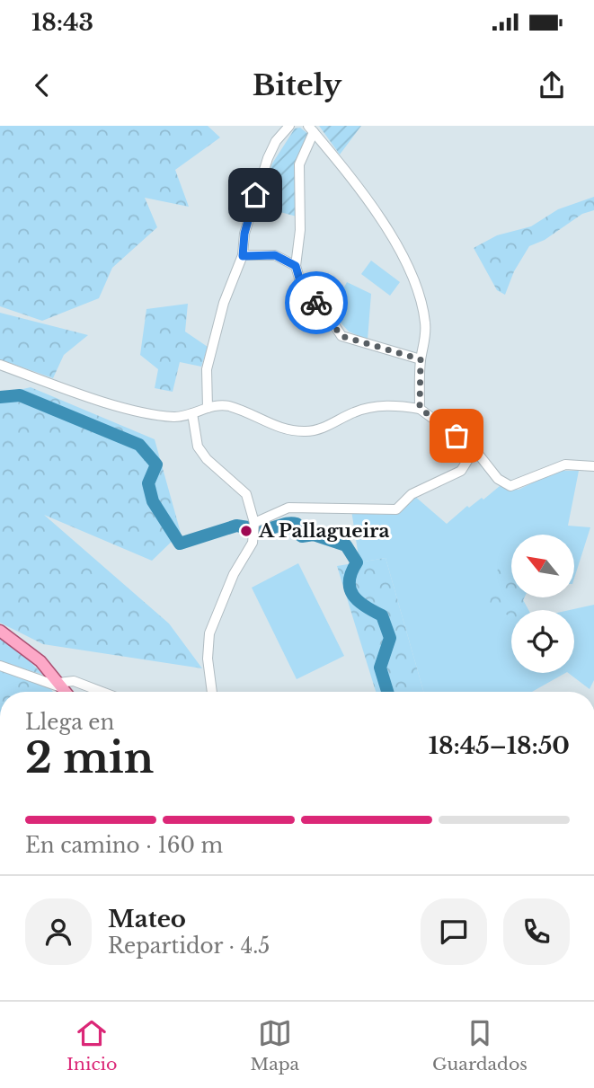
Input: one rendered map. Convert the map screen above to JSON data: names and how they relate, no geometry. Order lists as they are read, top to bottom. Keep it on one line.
{"places":["A Pallagueira"],"north":"top left","page":{"status":"18:43","header":"Bitely","heading":["2 min","Llega en","18:45–18:50"],"panel":["Mateo","Repartidor · 4.5"],"bar":"En camino · 160 m","tabs":["Inicio","Mapa","Guardados"]}}
